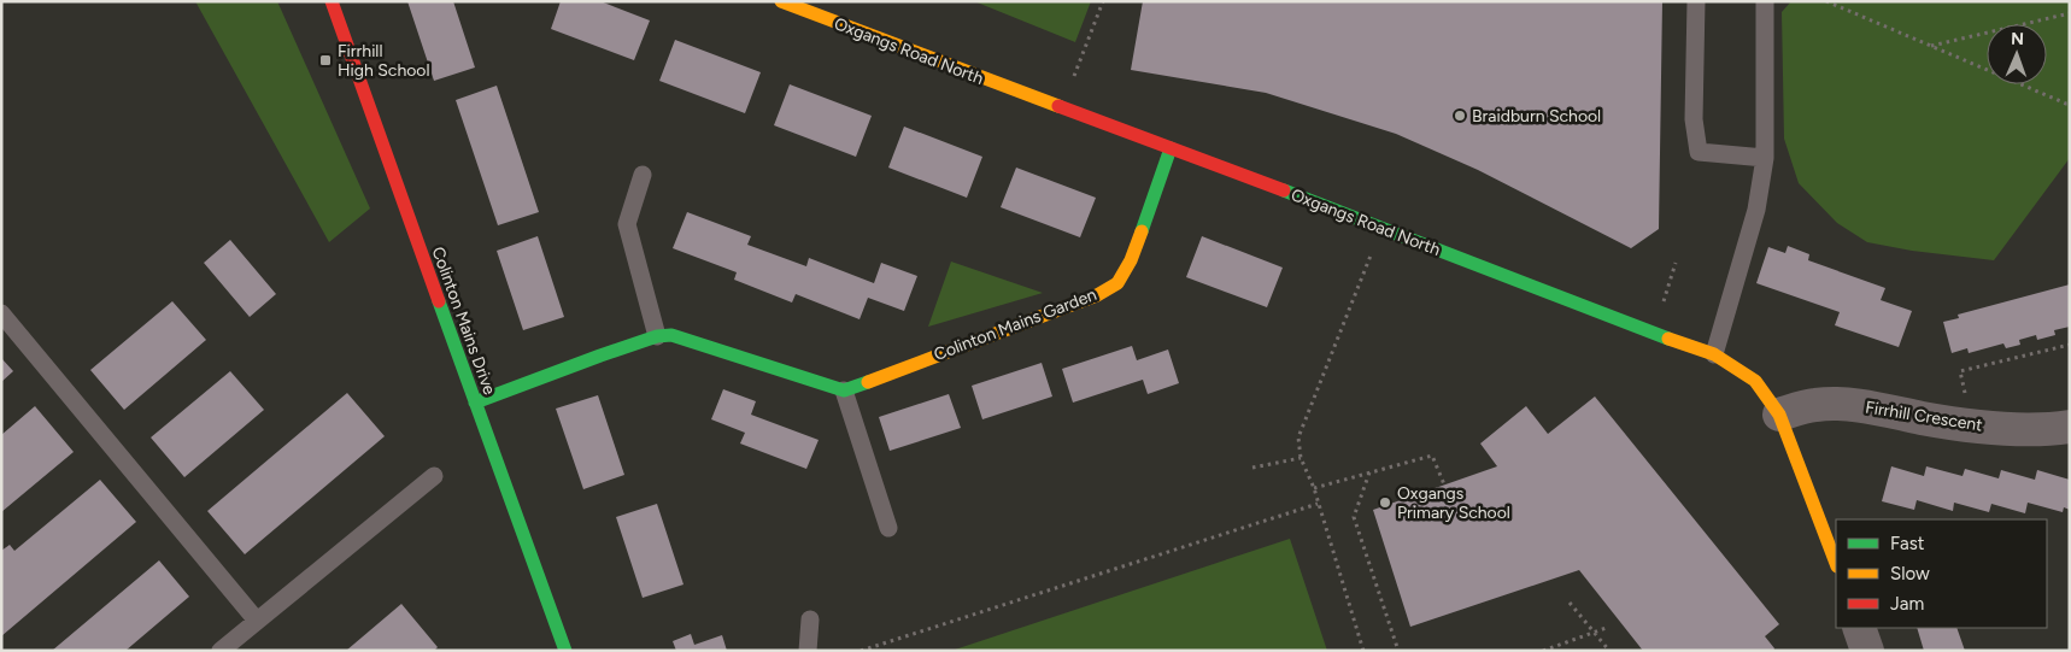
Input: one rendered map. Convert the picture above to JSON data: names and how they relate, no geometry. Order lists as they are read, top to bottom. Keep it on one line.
{"streets":{"street":["Oxgangs Road North","Colinton Mains Drive","Colinton Mains Garden","Firrhill Crescent"]},"crossings":[["Oxgangs Road North","Colinton Mains Garden"],["Oxgangs Road North","Firrhill Crescent"]],"places":{"transit":["Firrhill High School"],"other":["Braidburn School","Oxgangs Primary School"]},"legend":["Fast","Slow","Jam"],"north":"top"}
